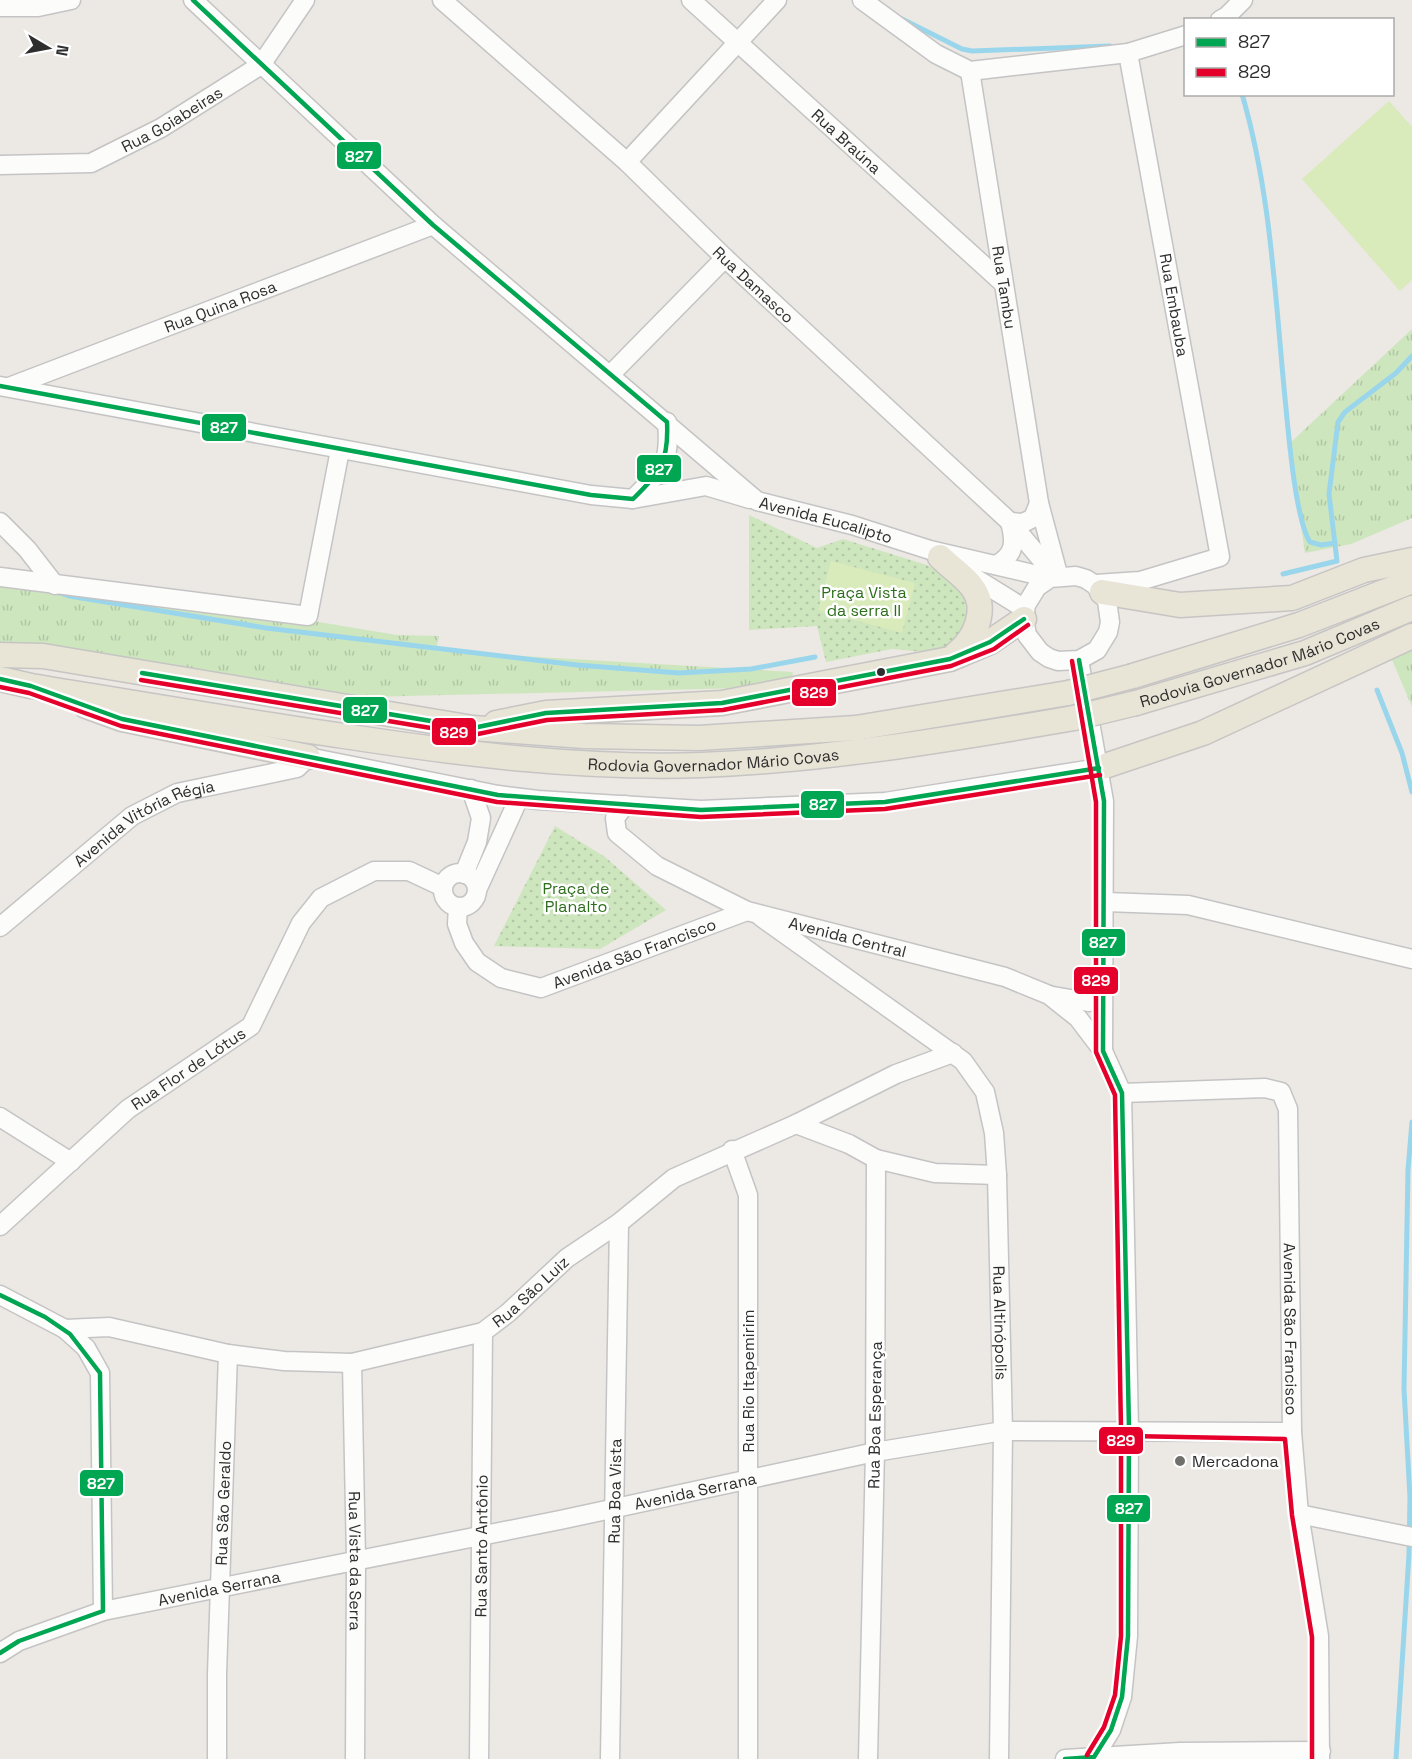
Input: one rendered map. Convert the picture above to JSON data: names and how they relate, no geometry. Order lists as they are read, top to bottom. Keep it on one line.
{"streets":{"main road":["Rodovia Governador Mário Covas"],"street":["Rua Goiabeiras","Rua Braúna","Rua Damasco","Rua Tambu","Rua Embauba","Rua Quina Rosa","Avenida Eucalipto","Avenida Vitória Régia","Avenida Central","Avenida São Francisco","Rua Flor de Lótus","Rua São Luiz","Rua Altinópolis","Rua Rio Itapemirim","Rua Boa Esperança","Avenida Serrana","Rua Boa Vista","Rua São Geraldo","Rua Santo Antônio","Rua Vista da Serra"]},"crossings":[["Rua Goiabeiras","Avenida Eucalipto"],["Rua Braúna","Rua Tambu"],["Rua Damasco","Rua Tambu"],["Rua Damasco","Rua Embauba"],["Rua Damasco","Avenida Eucalipto"],["Rua Tambu","Rua Embauba"],["Rua Tambu","Avenida Eucalipto"],["Rua Embauba","Avenida Eucalipto"],["Rua Quina Rosa","Avenida Eucalipto"],["Avenida Central","Avenida São Francisco"],["Avenida Central","Rua Altinópolis"],["Avenida São Francisco","Rua Flor de Lótus"],["Avenida São Francisco","Rua Altinópolis"],["Avenida São Francisco","Avenida Serrana"],["Rua São Luiz","Rua Altinópolis"],["Rua São Luiz","Rua Rio Itapemirim"],["Rua São Luiz","Rua Boa Vista"],["Rua São Luiz","Rua São Geraldo"],["Rua São Luiz","Rua Santo Antônio"],["Rua São Luiz","Rua Vista da Serra"],["Rua Altinópolis","Avenida Serrana"],["Rua Rio Itapemirim","Avenida Serrana"],["Rua Boa Esperança","Avenida Serrana"],["Avenida Serrana","Rua Boa Vista"],["Avenida Serrana","Rua São Geraldo"],["Avenida Serrana","Rua Santo Antônio"],["Avenida Serrana","Rua Vista da Serra"]],"parks":["Praça Vista da serra II","Praça de Planalto"],"places":["Mercadona"],"lines":["transit line 827","transit line 829"],"legend":["827","829"],"north":"right"}
